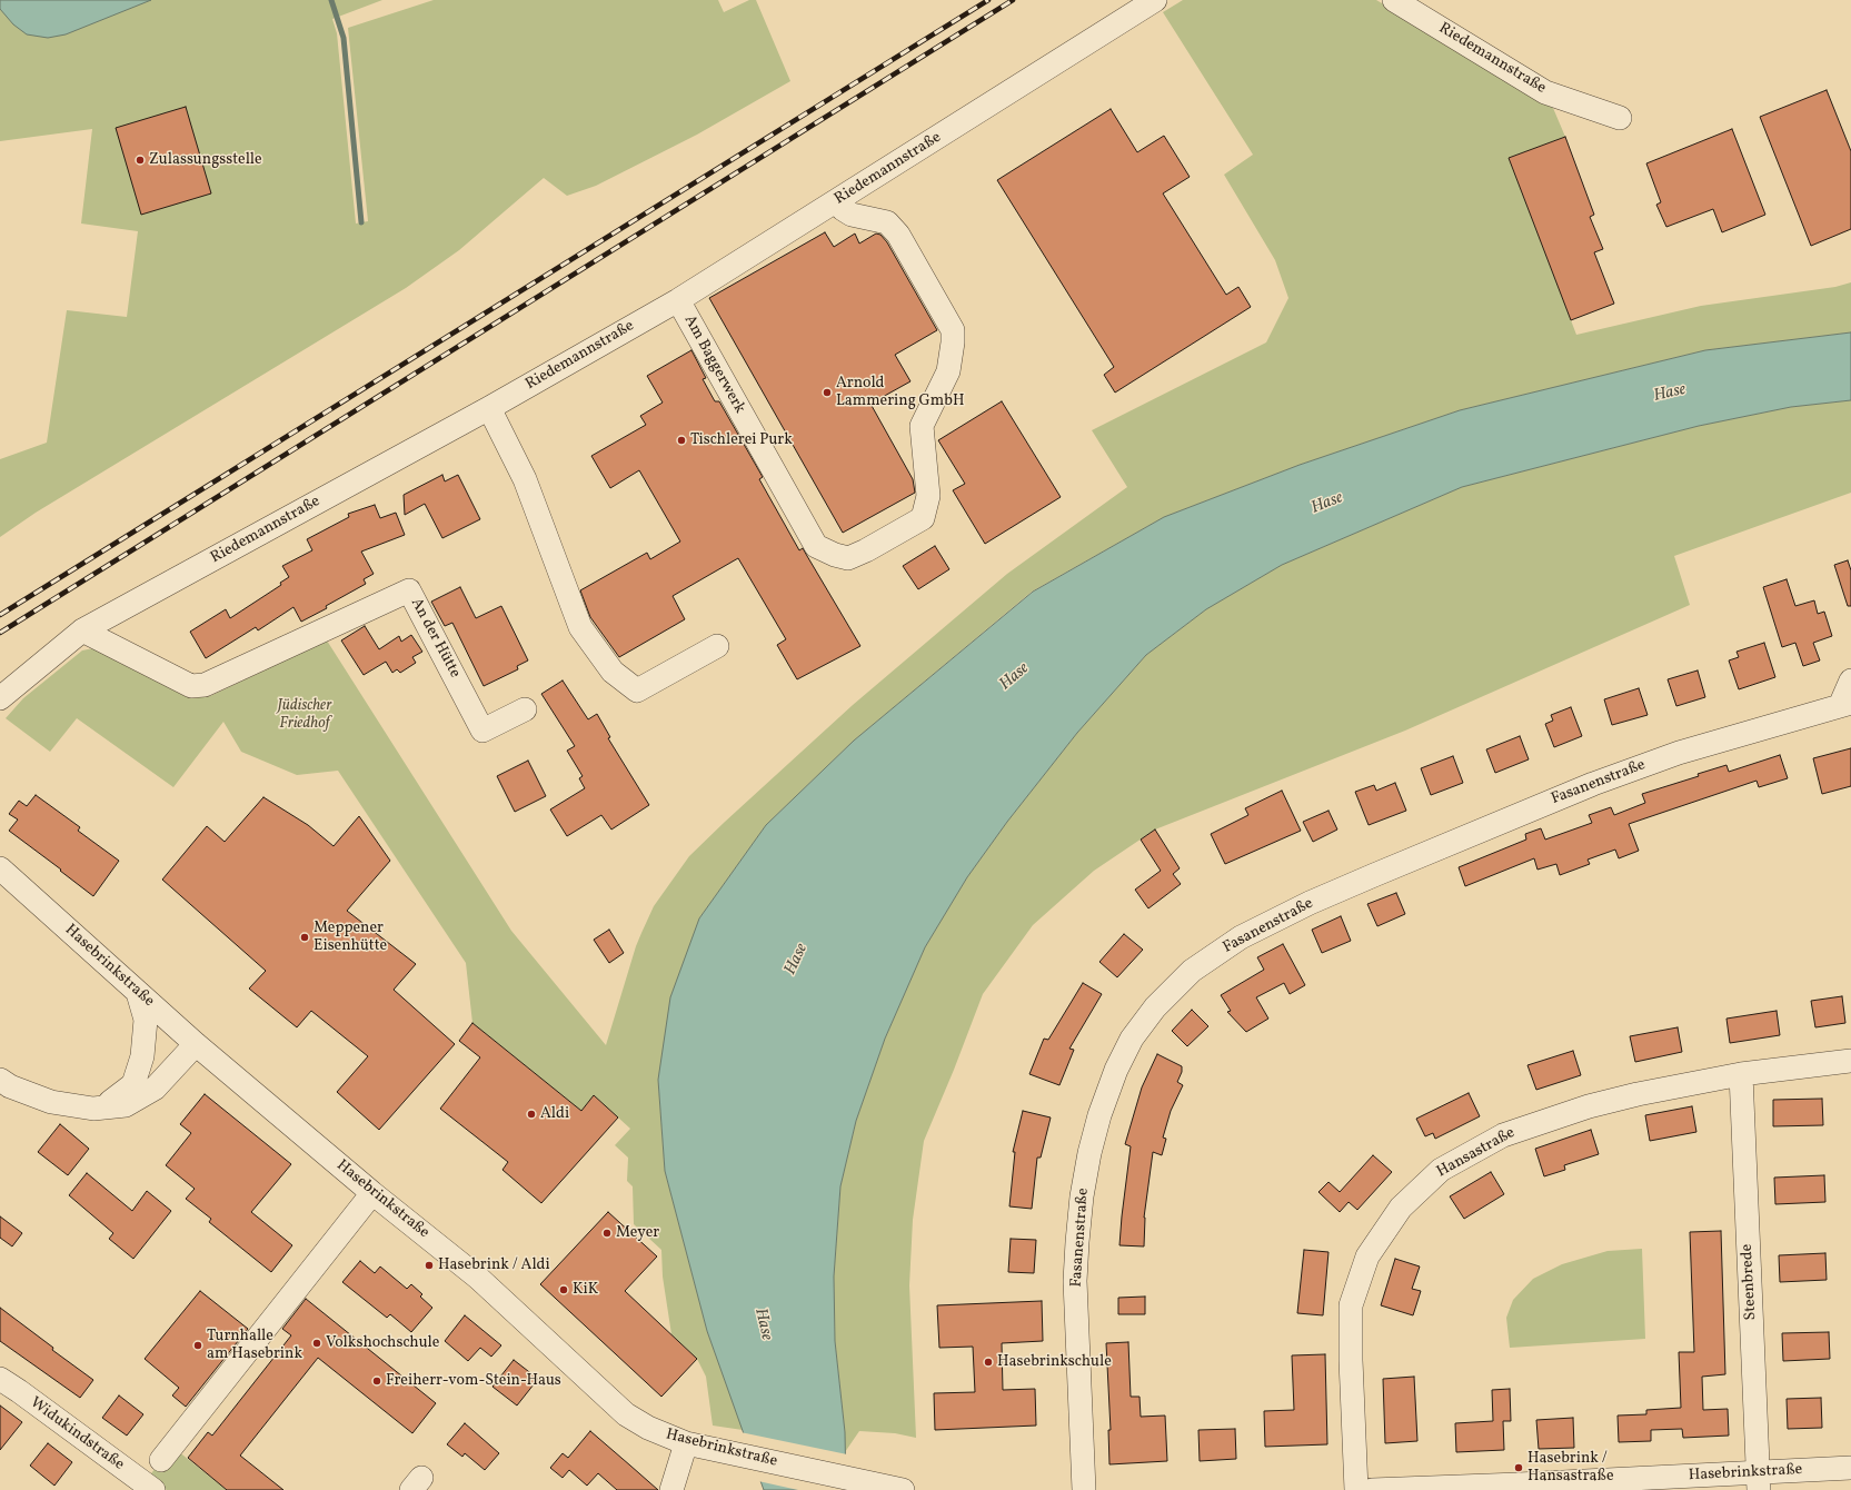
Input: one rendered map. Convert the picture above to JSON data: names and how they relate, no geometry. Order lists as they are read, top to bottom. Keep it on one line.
{"streets":{"street":["Riedemannstraße","Am Baggerwerk","An der Hütte","Fasanenstraße","Hasebrinkstraße","Hansastraße","Steenbrede","Widukindstraße"]},"crossings":[["Riedemannstraße","Am Baggerwerk"],["Riedemannstraße","An der Hütte"],["Hasebrinkstraße","Steenbrede"],["Hansastraße","Steenbrede"]],"water":["Hase"],"parks":["Jüdischer Friedhof"],"places":["Zulassungsstelle","Arnold Lammering GmbH","Tischlerei Purk","Meppener Eisenhütte","Aldi","Meyer","Hasebrink / Aldi","KiK","Volkshochschule","Turnhalle am Hasebrink","Hasebrinkschule","Freiherr-vom-Stein-Haus","Hasebrink / Hansastraße"]}
